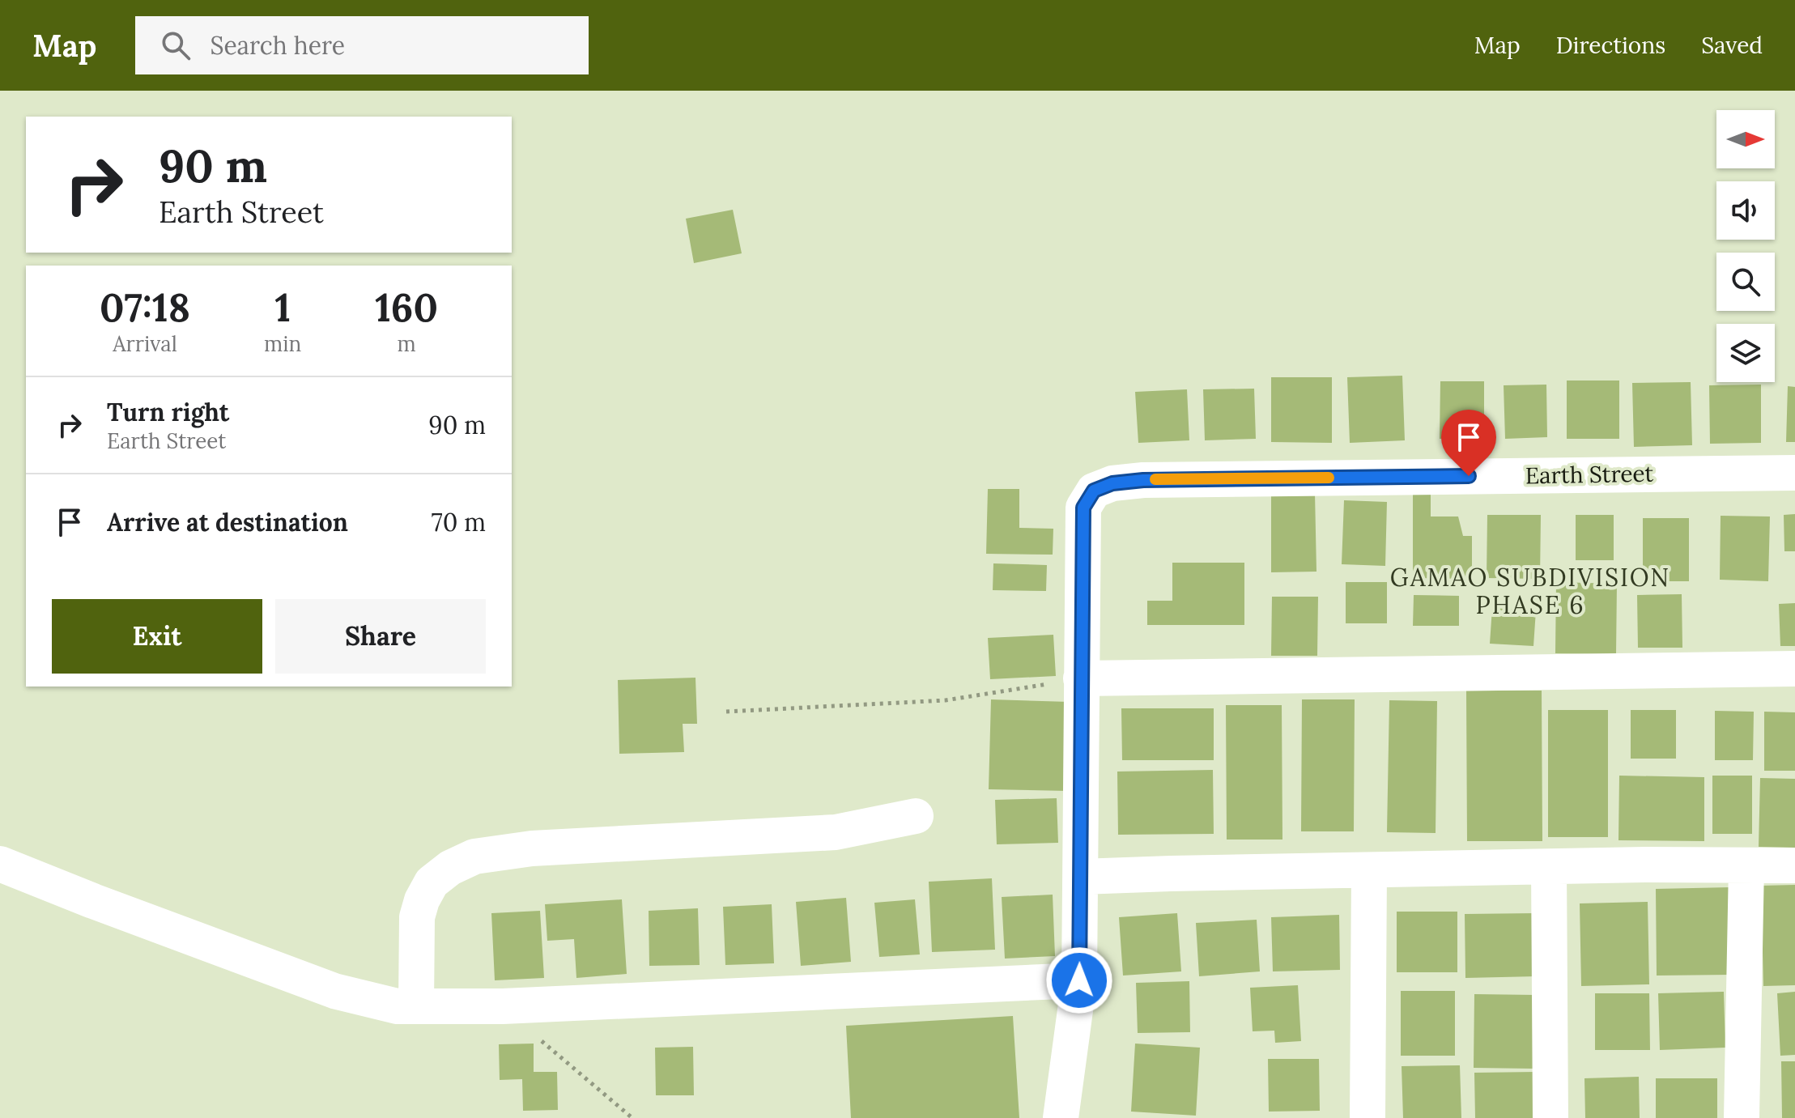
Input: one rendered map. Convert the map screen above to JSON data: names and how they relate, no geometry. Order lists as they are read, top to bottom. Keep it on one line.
{"streets":{"street":["Earth Street"]},"districts":["GAMAO SUBDIVISION PHASE 6"],"north":"right","page":{"header":"Map","search":"Search here","nav":["Map","Directions","Saved"],"turn":["90 m","Earth Street"],"eta":["07:18","Arrival","1","min","160","m"],"list":[{"name":"Turn right","note":"Earth Street","value":"90 m"},{"name":"Arrive at destination","value":"70 m"}],"buttons":["Exit","Share"]}}
